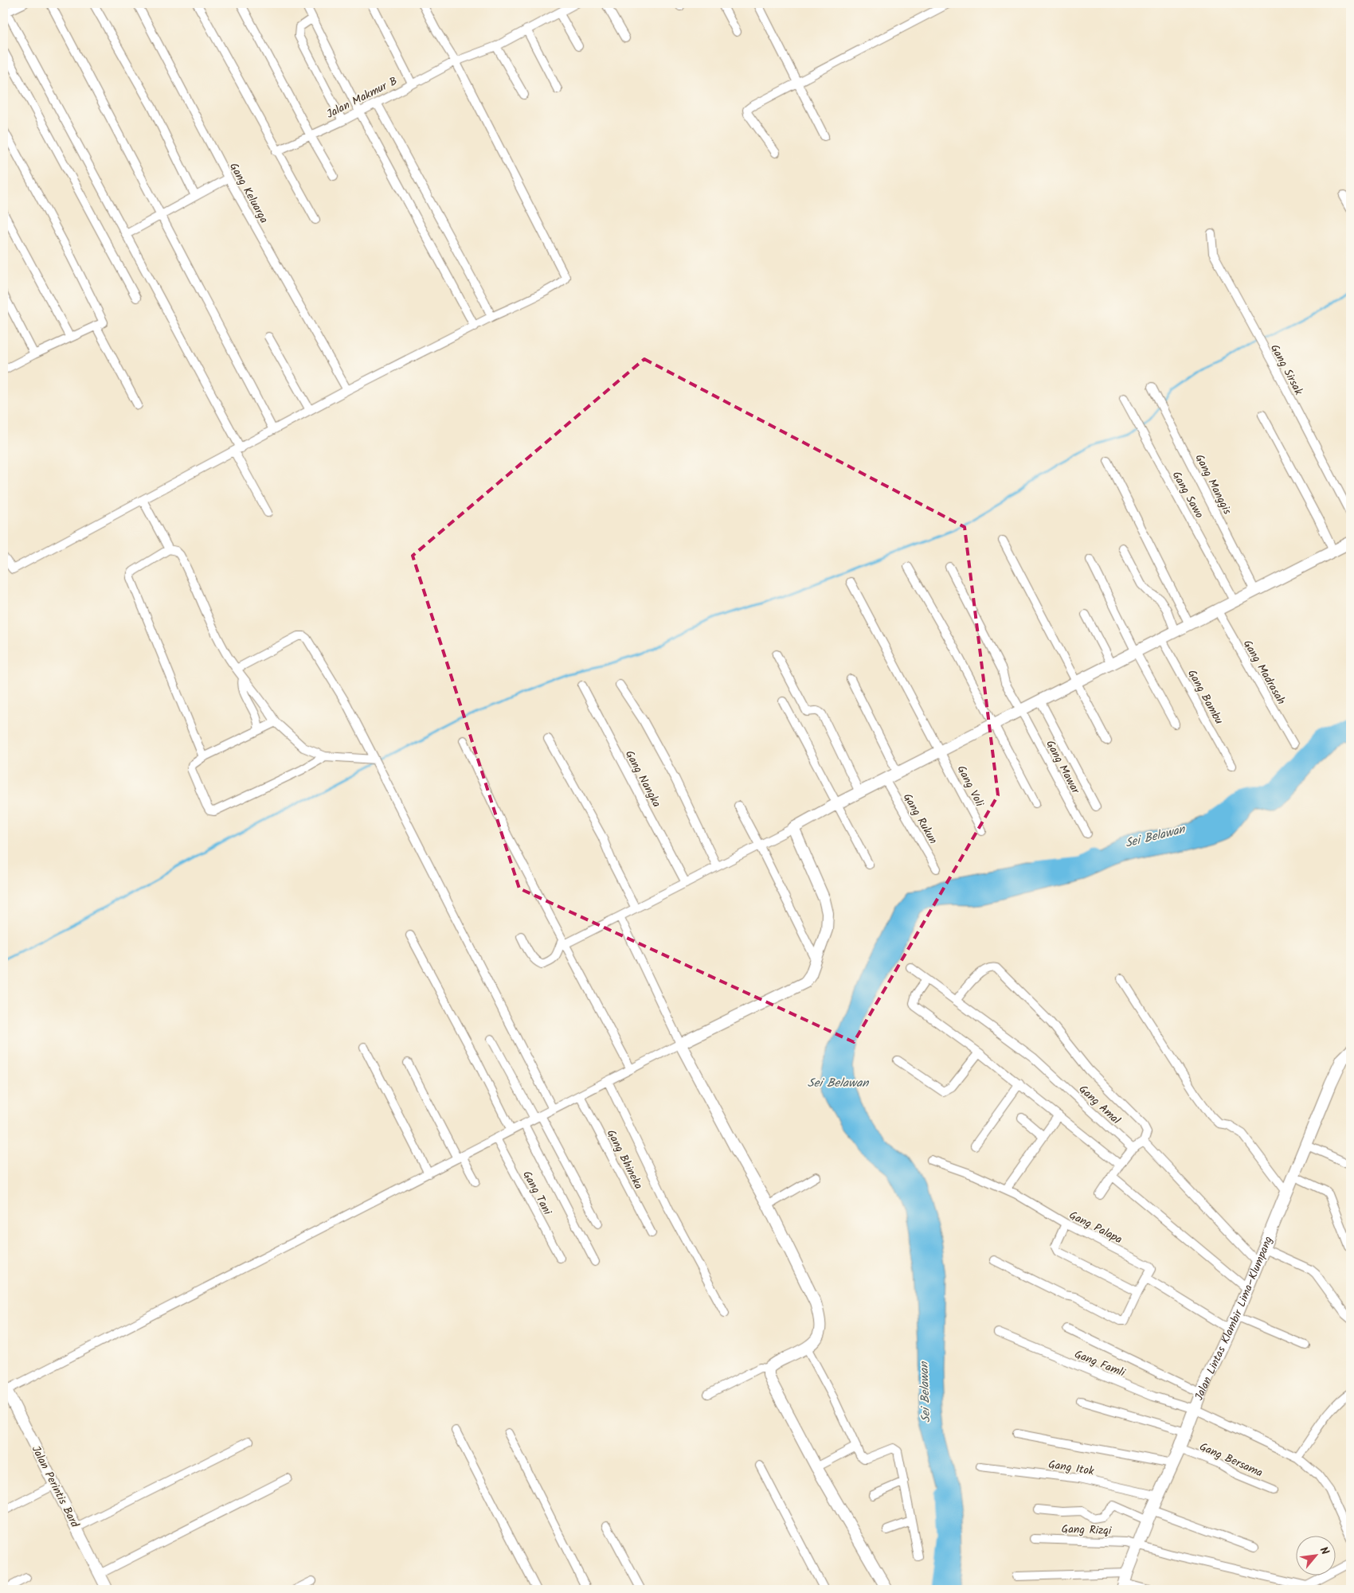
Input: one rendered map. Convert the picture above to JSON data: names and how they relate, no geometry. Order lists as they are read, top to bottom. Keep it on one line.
{"streets":{"main road":["Jalan Lintas Klambir Lima–Klumpang"],"street":["Jalan Makmur B","Gang Keluarga","Gang Sirsak","Gang Manggis","Gang Sawo","Gang Madrasah","Gang Bambu","Gang Mawar","Gang Nangka","Gang Voli","Gang Rukun","Gang Amal","Gang Bhineka","Gang Tani","Gang Palapa","Gang Famli","Gang Bersama","Gang Itok","Jalan Perintis Bard","Gang Rizqi"]},"crossings":[["Jalan Lintas Klambir Lima–Klumpang","Gang Famli"],["Jalan Lintas Klambir Lima–Klumpang","Gang Bersama"],["Jalan Lintas Klambir Lima–Klumpang","Gang Itok"],["Jalan Lintas Klambir Lima–Klumpang","Gang Rizqi"]],"water":["Sei Belawan"],"north":"top right"}
